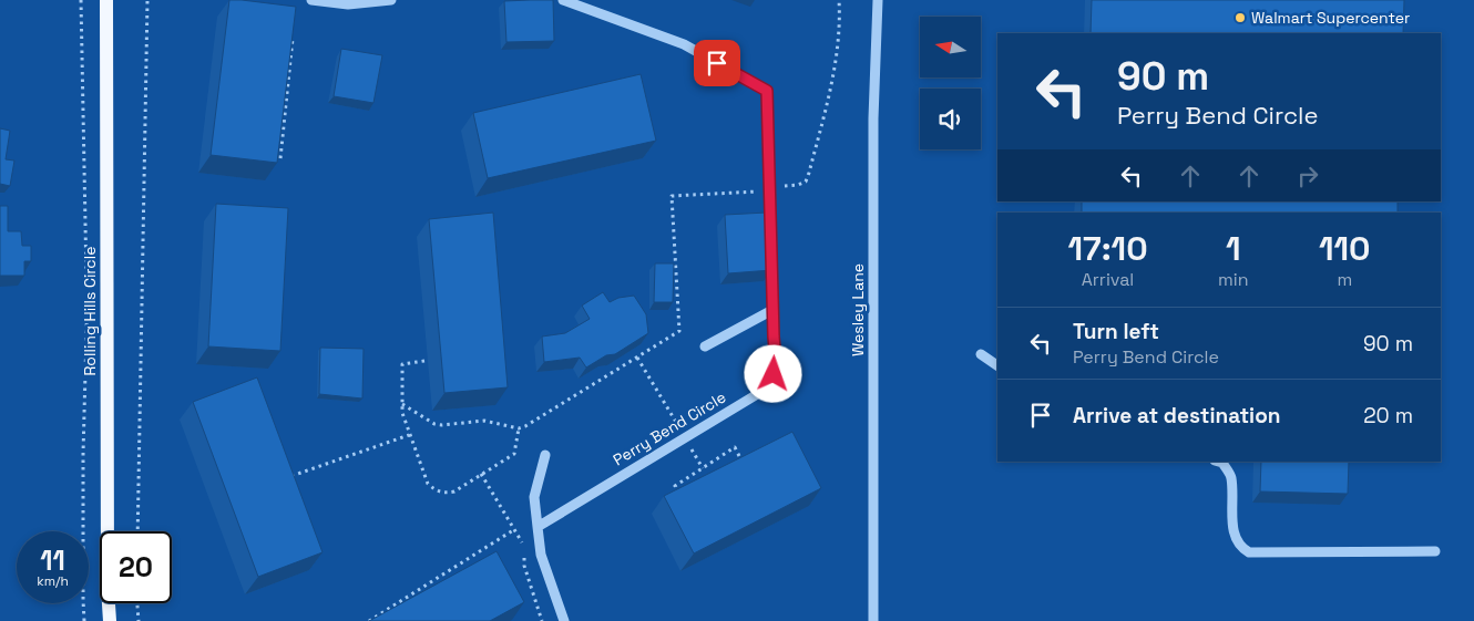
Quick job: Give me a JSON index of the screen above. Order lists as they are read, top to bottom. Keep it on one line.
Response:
{"streets":{"main road":["Rolling Hills Circle"],"street":["Wesley Lane","Perry Bend Circle"]},"places":["Walmart Supercenter"],"north":"left","page":{"turn":["90 m","Perry Bend Circle"],"eta":["17:10","Arrival","1","min","110","m"],"list":[{"name":"Turn left","note":"Perry Bend Circle","value":"90 m"},{"name":"Arrive at destination","value":"20 m"}],"speed":"11 km/h","limit":"20"}}
